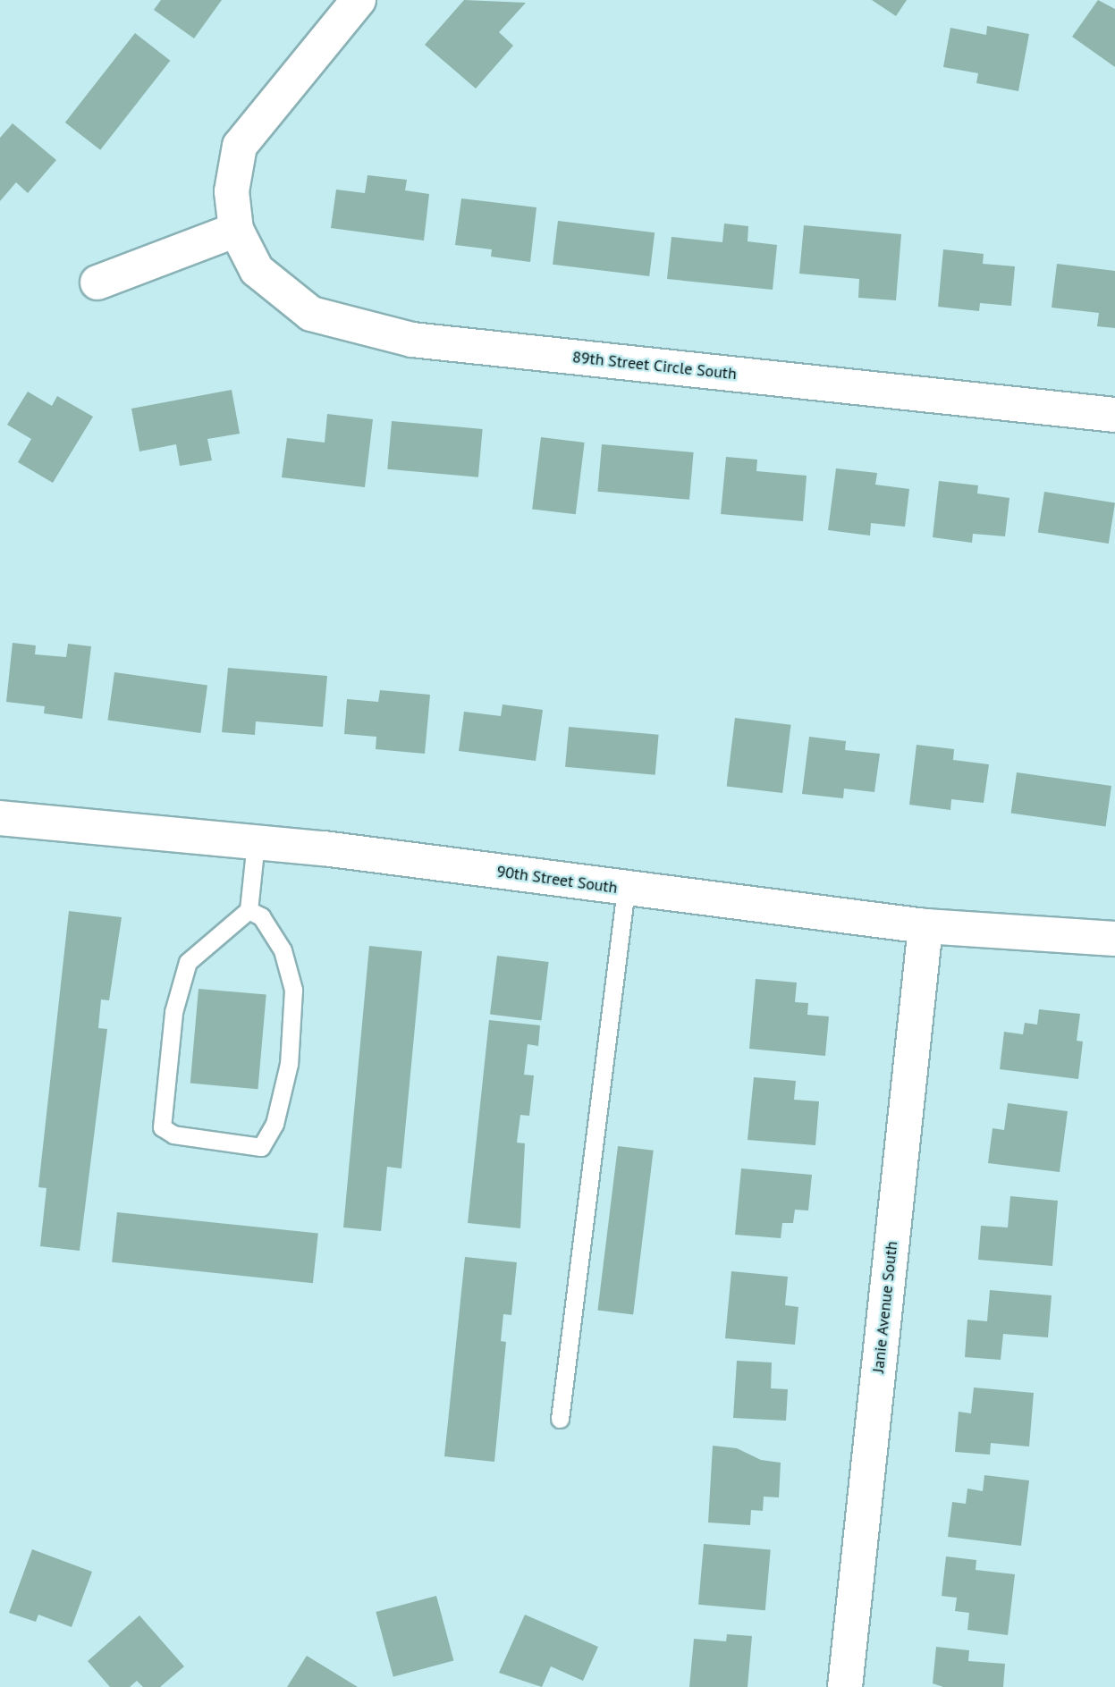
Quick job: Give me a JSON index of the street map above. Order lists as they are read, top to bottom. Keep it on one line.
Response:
{"streets":{"street":["89th Street Circle South","90th Street South","Janie Avenue South"]},"crossings":[["90th Street South","Janie Avenue South"]]}
